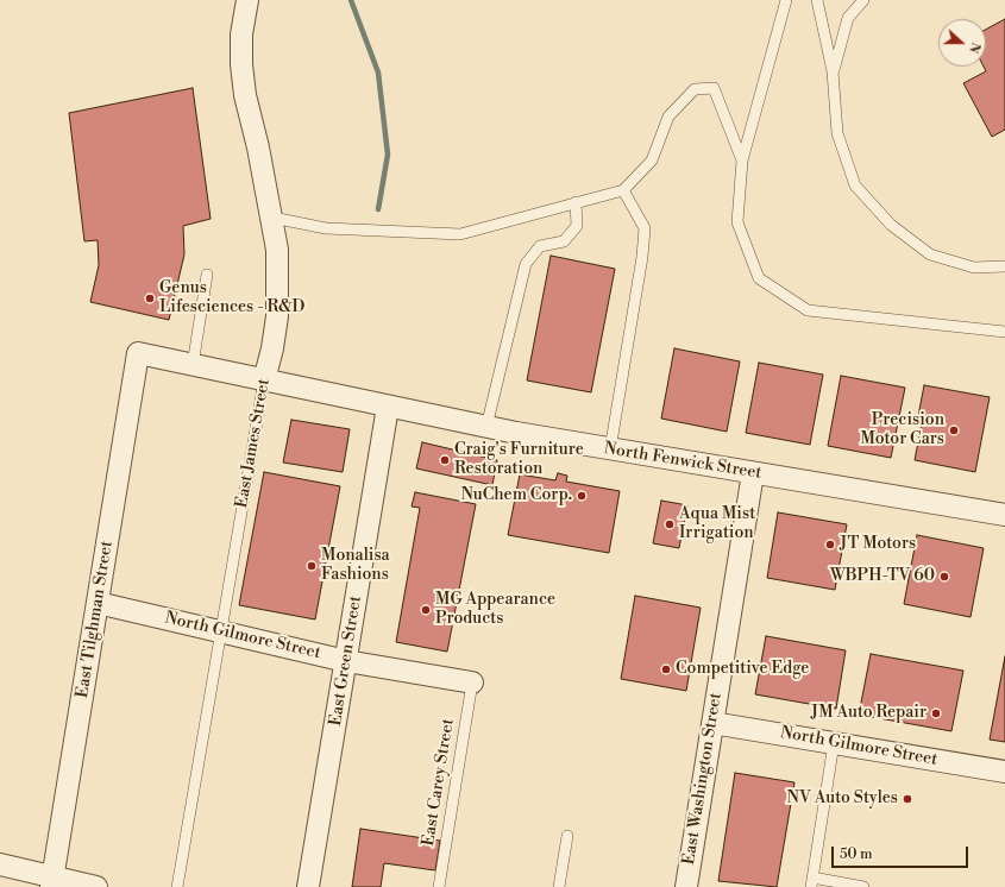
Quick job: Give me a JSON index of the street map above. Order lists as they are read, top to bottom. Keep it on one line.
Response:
{"streets":{"street":["East James Street","North Fenwick Street","East Tilghman Street","North Gilmore Street","East Green Street","East Washington Street"],"lane":["East Carey Street"]},"crossings":[["East James Street","North Fenwick Street"],["East James Street","North Gilmore Street"],["North Fenwick Street","East Tilghman Street"],["North Fenwick Street","East Green Street"],["North Fenwick Street","East Washington Street"],["East Tilghman Street","North Gilmore Street"],["North Gilmore Street","East Green Street"],["North Gilmore Street","East Washington Street"],["North Gilmore Street","East Carey Street"]],"places":["Genus Lifesciences - R&D","Precision Motor Cars","Craig's Furniture Restoration","NuChem Corp.","Aqua Mist Irrigation","JT Motors","Monalisa Fashions","WBPH-TV 60","MG Appearance Products","Competitive Edge","JM Auto Repair","NV Auto Styles"],"scale_bar":"50 m","north":"right"}
